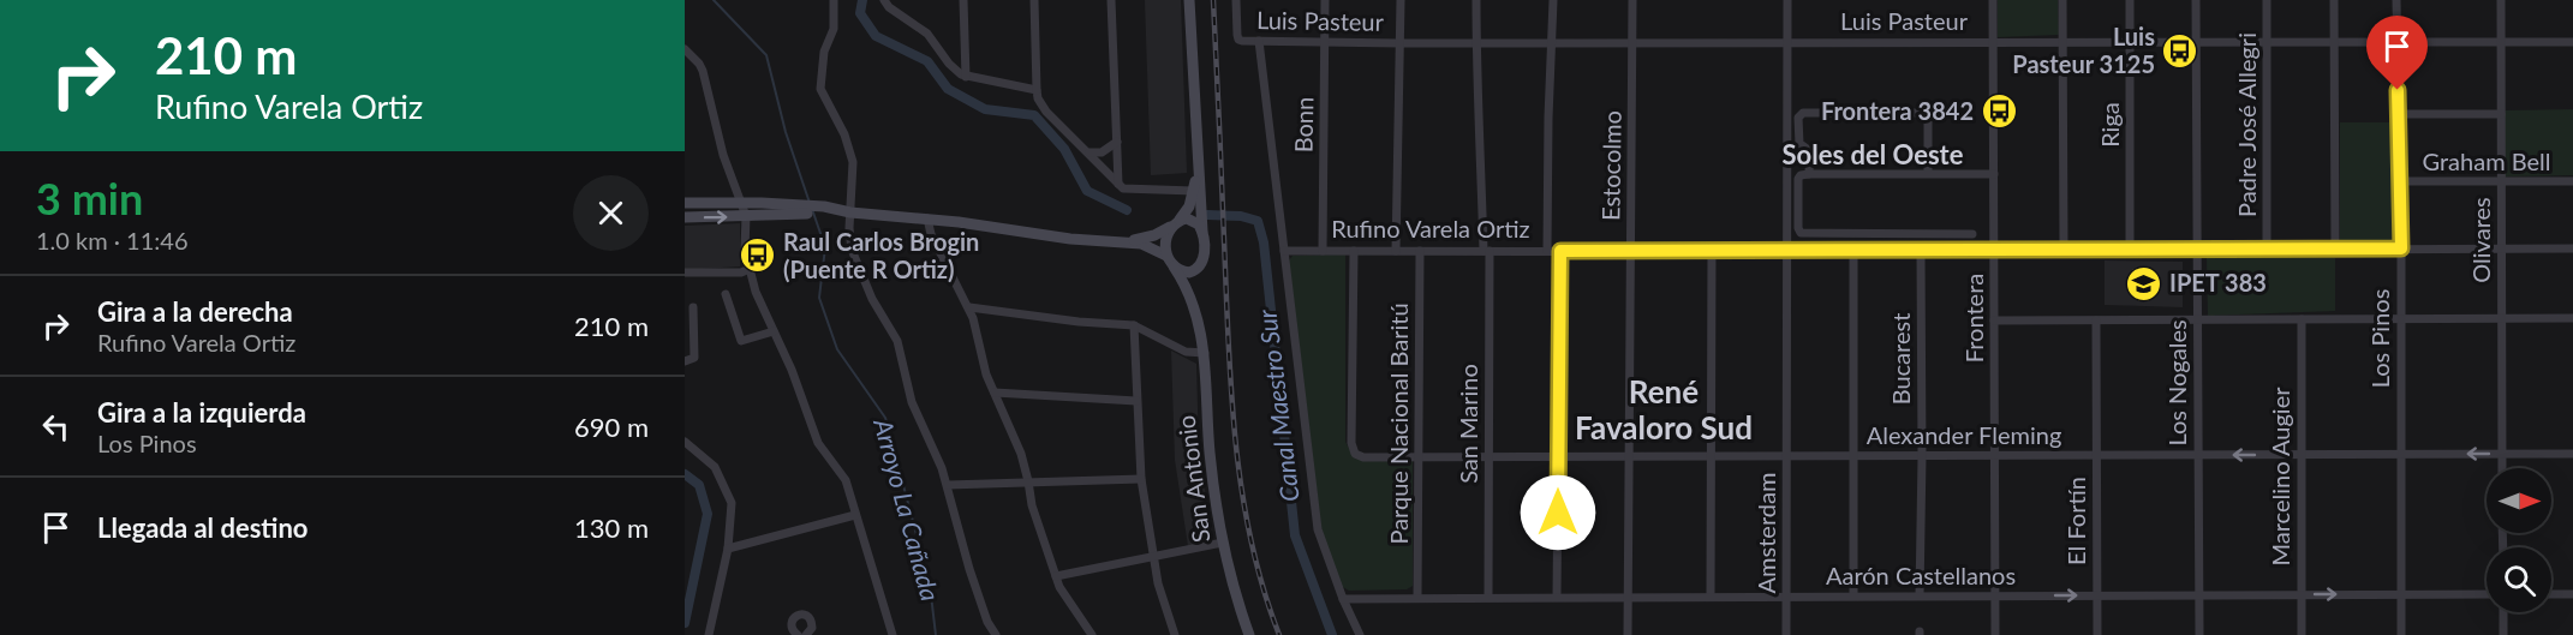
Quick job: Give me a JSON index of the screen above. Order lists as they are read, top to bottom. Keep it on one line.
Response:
{"streets":{"main road":["San Antonio"],"street":["Luis Pasteur","Bonn","Riga","Padre José Allegri","Graham Bell","Estocolmo","Rufino Varela Ortiz","Olivares","Frontera","Los Pinos","Bucarest","Los Nogales","Parque Nacional Baritú","San Marino","Alexander Fleming","Marcelino Augier","El Fortín","Amsterdam","Aarón Castellanos"]},"crossings":[["Luis Pasteur","Bonn"],["Luis Pasteur","Riga"],["Luis Pasteur","Padre José Allegri"],["Luis Pasteur","Estocolmo"],["Luis Pasteur","Olivares"],["Luis Pasteur","Frontera"],["Luis Pasteur","Los Pinos"],["Luis Pasteur","Los Nogales"],["Luis Pasteur","San Marino"],["Luis Pasteur","Amsterdam"],["Bonn","Rufino Varela Ortiz"],["Riga","Rufino Varela Ortiz"],["Padre José Allegri","Rufino Varela Ortiz"],["Graham Bell","Olivares"],["Graham Bell","Los Pinos"],["Estocolmo","Rufino Varela Ortiz"],["Estocolmo","Alexander Fleming"],["Estocolmo","Aarón Castellanos"],["Rufino Varela Ortiz","Olivares"],["Rufino Varela Ortiz","Frontera"],["Rufino Varela Ortiz","Los Pinos"],["Rufino Varela Ortiz","Bucarest"],["Rufino Varela Ortiz","Los Nogales"],["Rufino Varela Ortiz","Parque Nacional Baritú"],["Rufino Varela Ortiz","San Marino"],["Rufino Varela Ortiz","Alexander Fleming"],["Rufino Varela Ortiz","Amsterdam"],["Olivares","Alexander Fleming"],["Frontera","Alexander Fleming"],["Frontera","Aarón Castellanos"],["Los Pinos","Alexander Fleming"],["Los Pinos","Aarón Castellanos"],["Bucarest","Alexander Fleming"],["Bucarest","Aarón Castellanos"],["Los Nogales","Alexander Fleming"],["Los Nogales","Aarón Castellanos"],["Parque Nacional Baritú","Alexander Fleming"],["Parque Nacional Baritú","Aarón Castellanos"],["San Marino","Alexander Fleming"],["San Marino","Aarón Castellanos"],["Alexander Fleming","Marcelino Augier"],["Alexander Fleming","El Fortín"],["Alexander Fleming","Amsterdam"],["Marcelino Augier","Aarón Castellanos"],["El Fortín","Aarón Castellanos"],["Amsterdam","Aarón Castellanos"]],"districts":["Soles del Oeste","René Favaloro Sud"],"water":["Canal Maestro Sur","Arroyo La Cañada"],"places":{"bus stop":["Luis Pasteur 3125","Frontera 3842","Raul Carlos Brogin (Puente R Ortiz)"],"school or university":["IPET 383"]},"north":"right","page":{"turn":["210 m","Rufino Varela Ortiz"],"heading":["3 min","1.0 km · 11:46"],"list":[{"name":"Gira a la derecha","note":"Rufino Varela Ortiz","value":"210 m"},{"name":"Gira a la izquierda","note":"Los Pinos","value":"690 m"},{"name":"Llegada al destino","value":"130 m"}]}}
